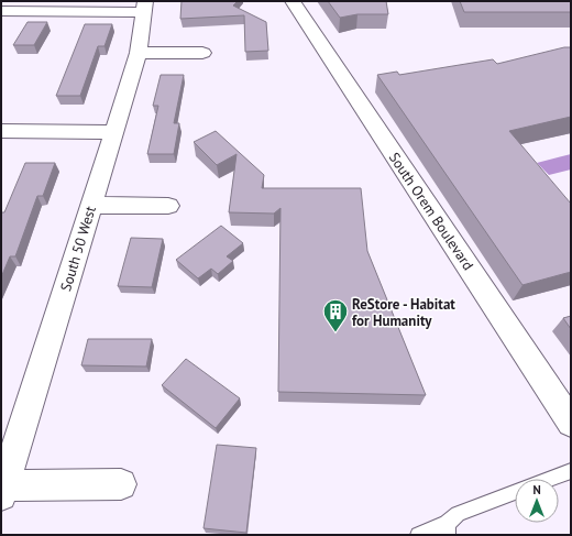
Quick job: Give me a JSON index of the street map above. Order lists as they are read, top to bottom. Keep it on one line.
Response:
{"streets":{"street":["South Orem Boulevard","South 50 West"]},"places":{"building":["ReStore - Habitat for Humanity"]},"north":"top"}
